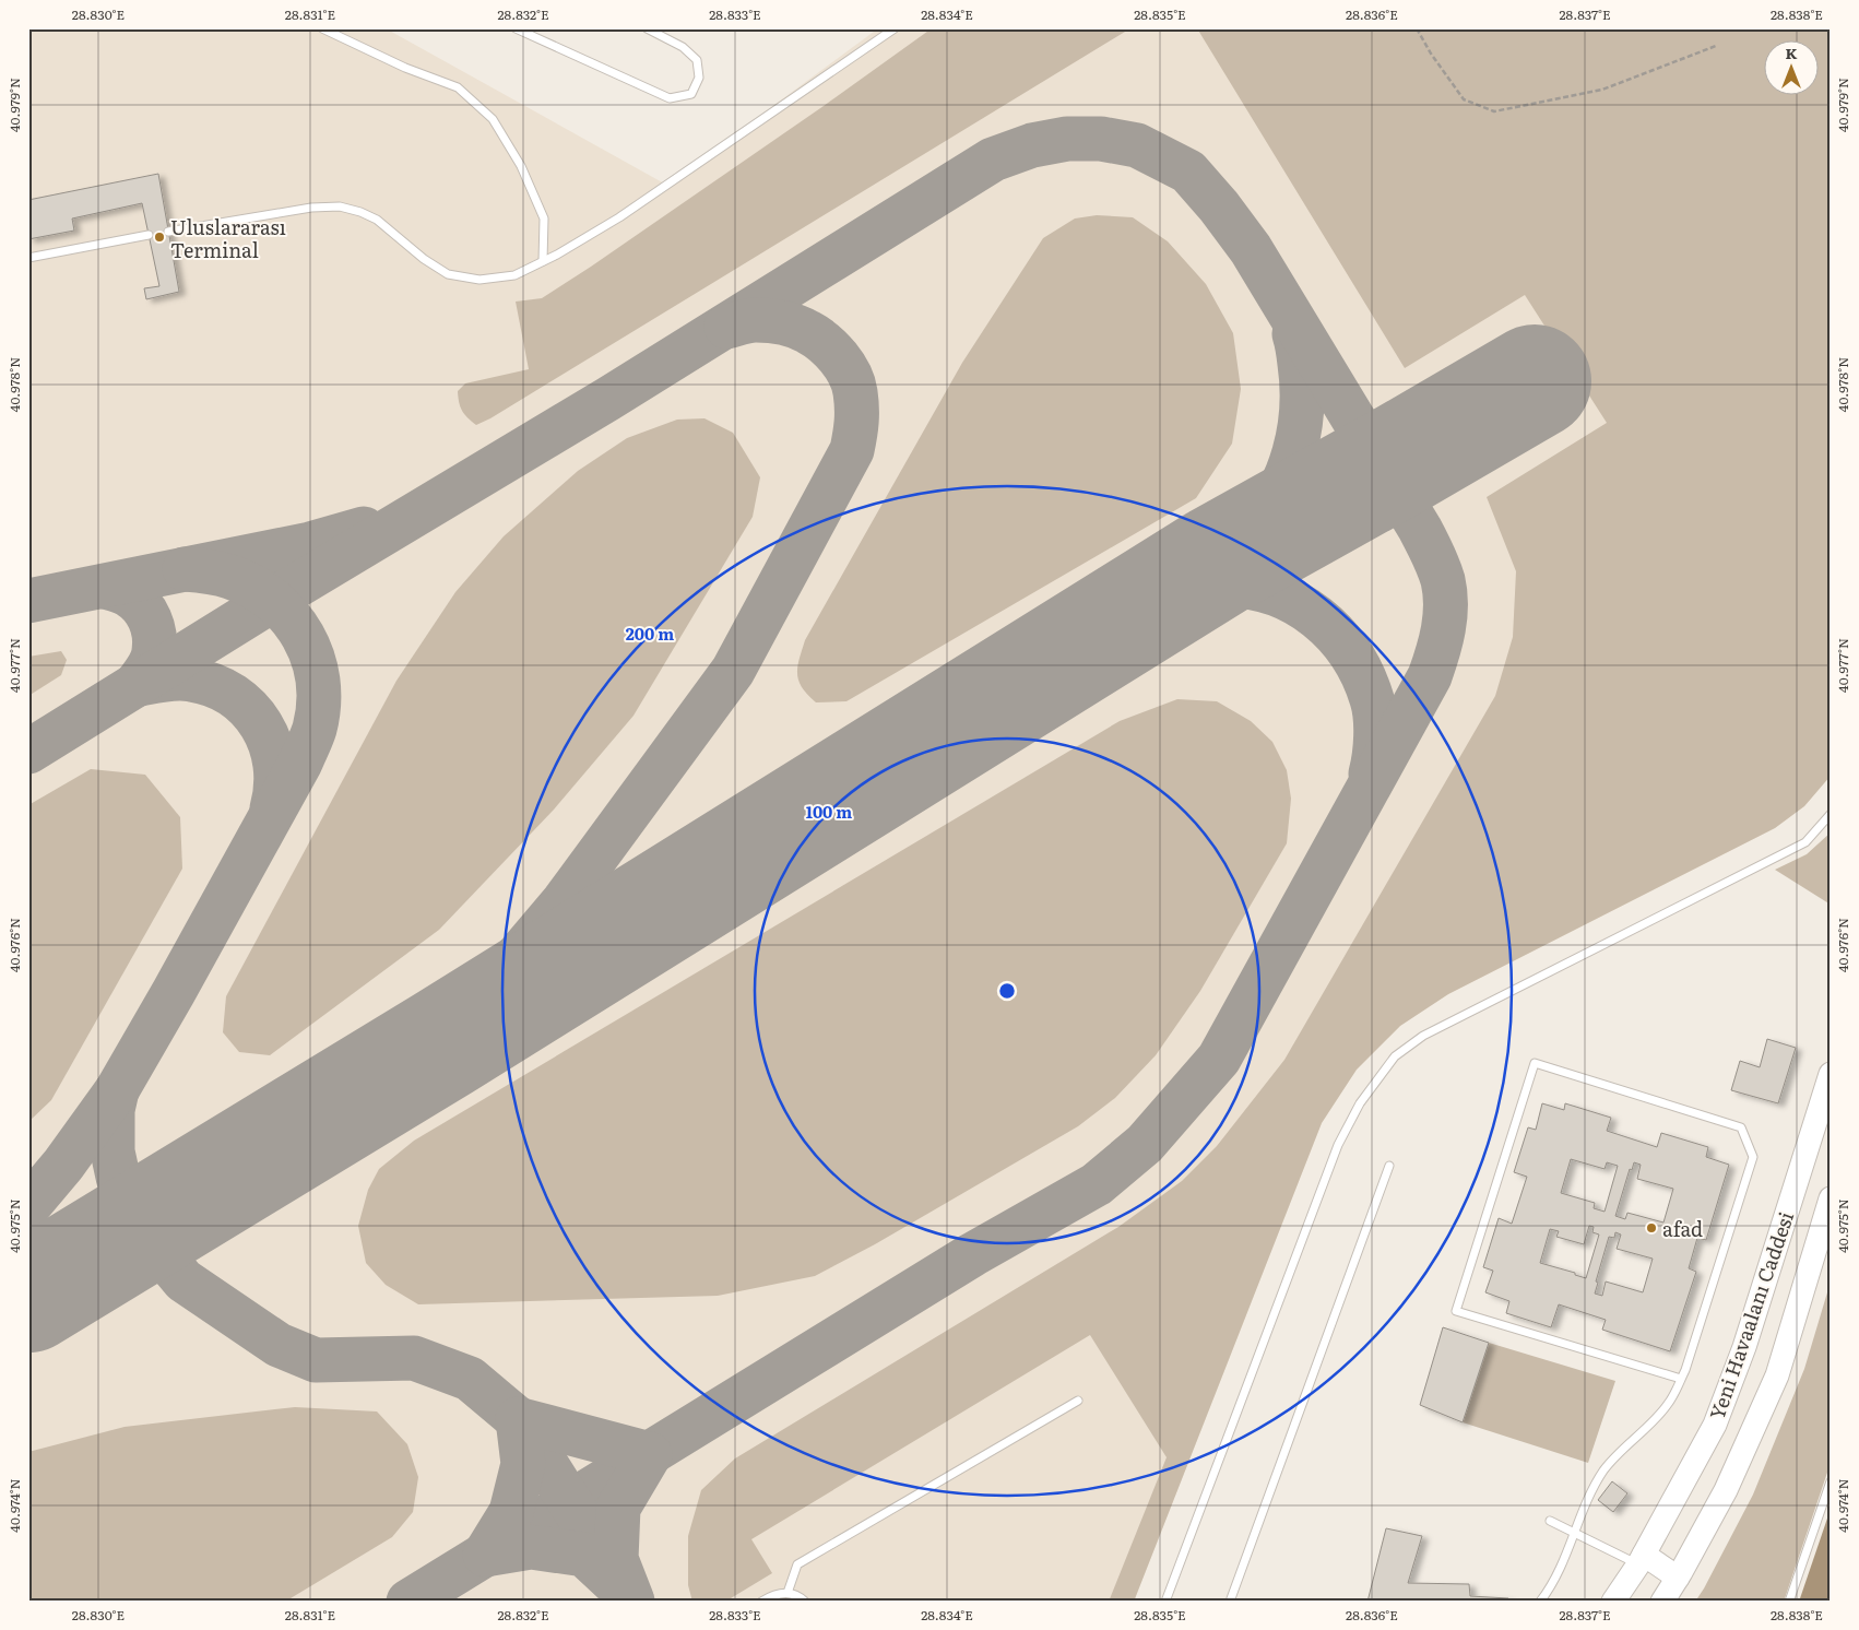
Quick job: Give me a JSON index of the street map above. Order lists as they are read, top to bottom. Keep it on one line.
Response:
{"streets":{"main road":["Yeni Havaalanı Caddesi"]},"places":["Uluslararası Terminal","afad"],"north":"top","coordinates":["28.830°E","28.831°E","28.832°E","28.833°E","28.834°E","28.835°E","28.836°E","28.837°E","28.838°E","40.979°N","40.978°N","40.977°N","40.976°N","40.975°N","40.974°N"],"rings":["200 m","100 m"]}
